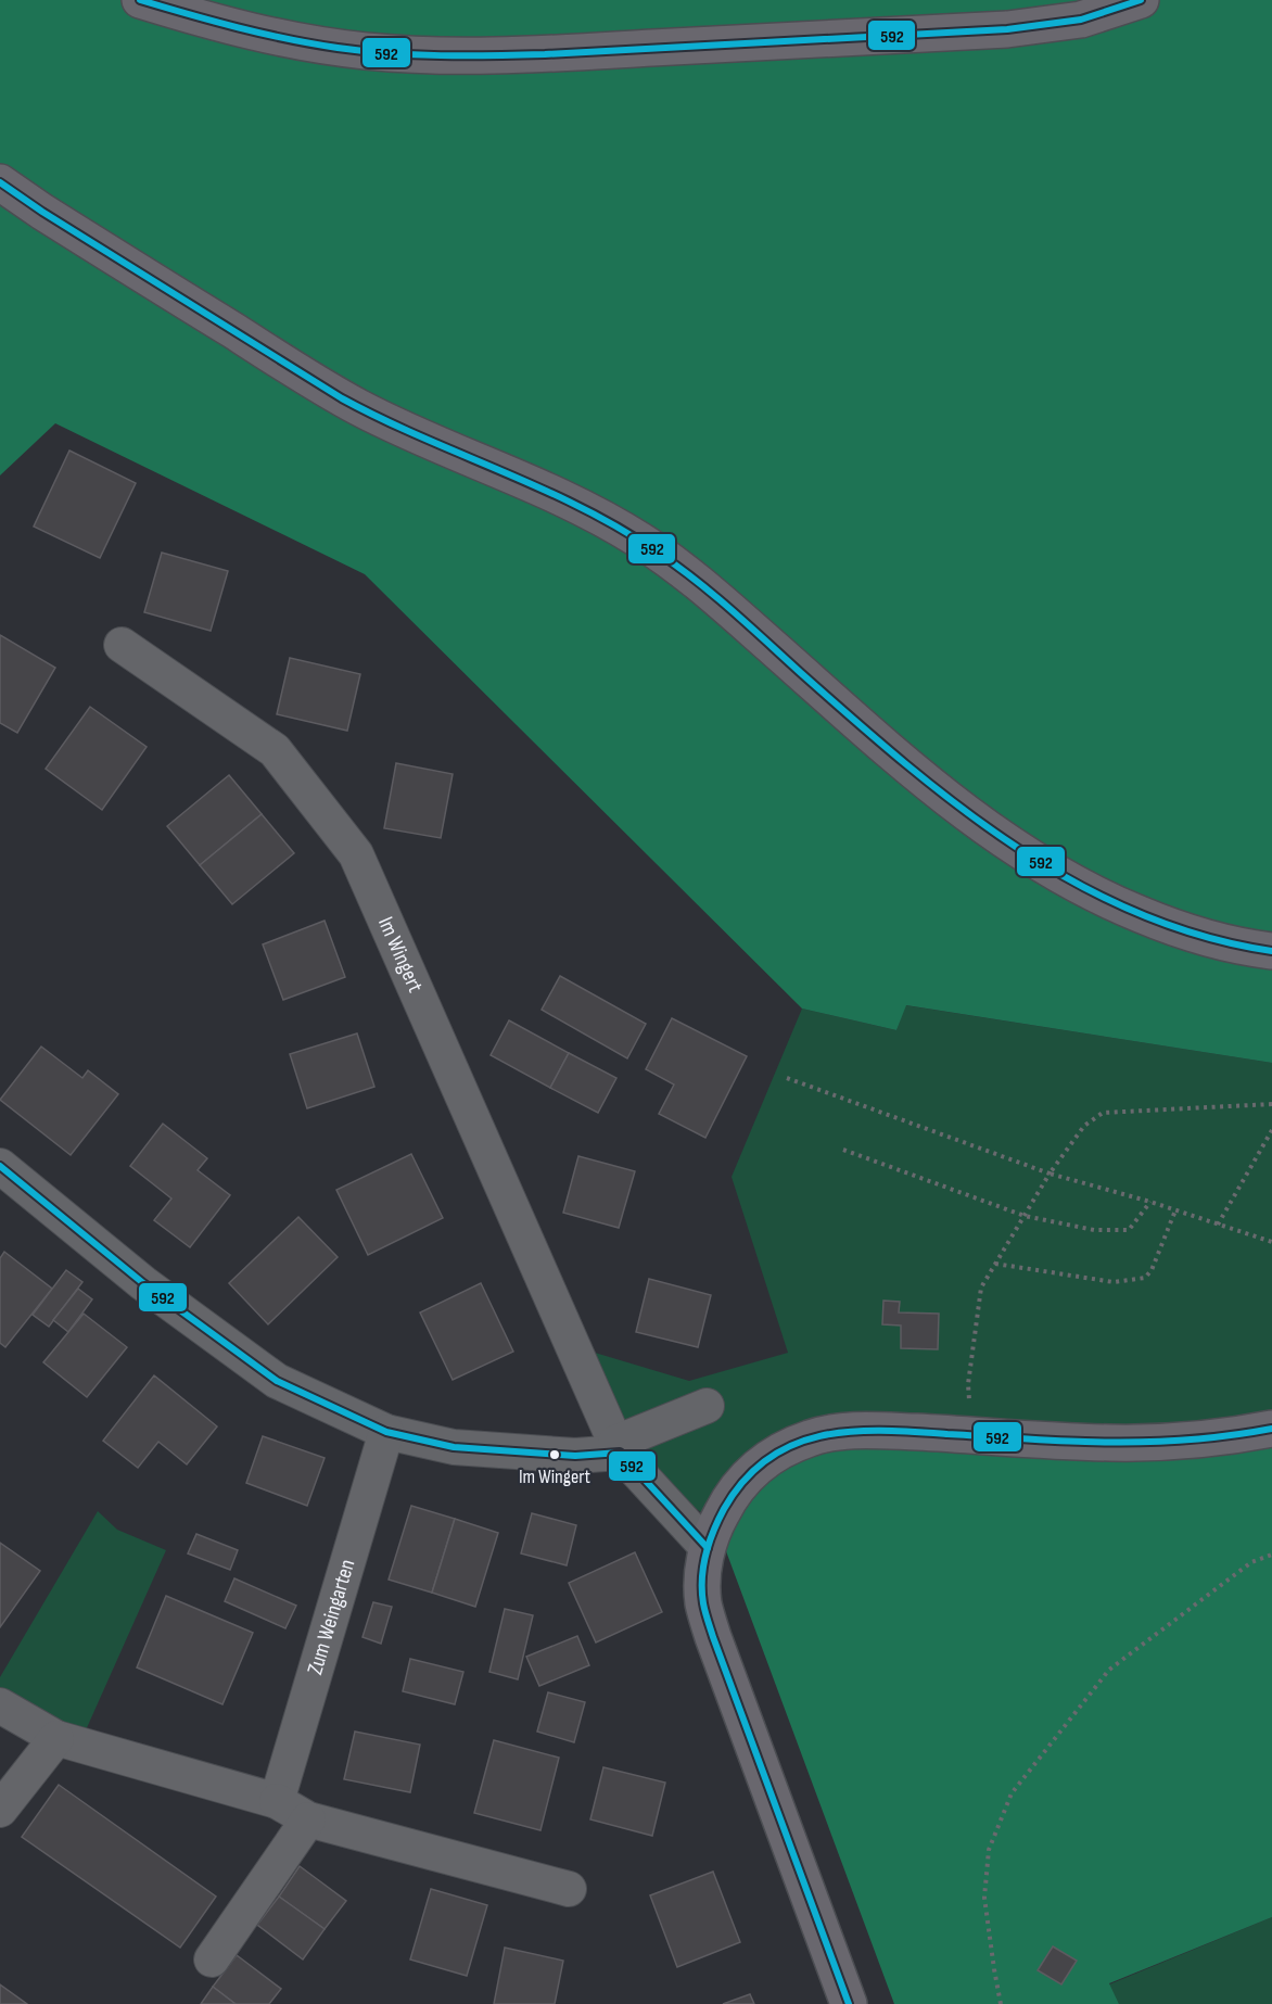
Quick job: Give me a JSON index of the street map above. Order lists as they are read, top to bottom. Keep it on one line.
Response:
{"streets":{"street":["Im Wingert","Zum Weingarten"]},"places":["Im Wingert"],"lines":["transit line 592"]}
